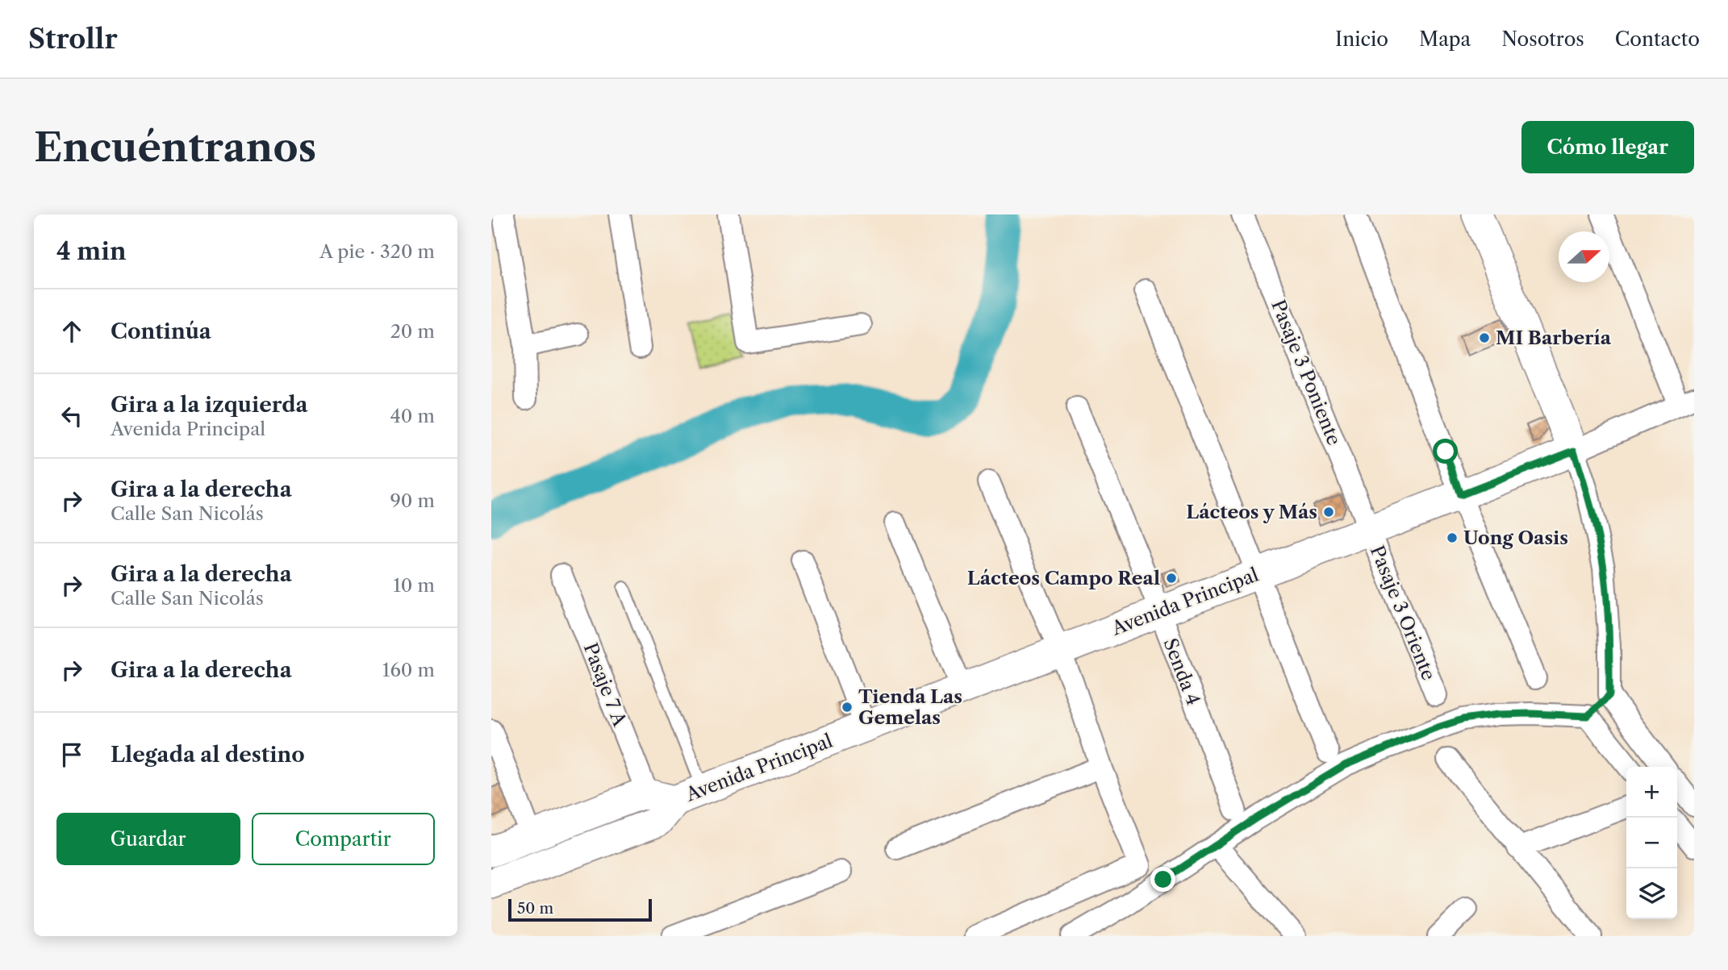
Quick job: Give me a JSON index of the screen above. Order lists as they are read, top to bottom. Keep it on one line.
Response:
{"streets":{"street":["Pasaje 3 Poniente","Avenida Principal","Pasaje 3 Oriente","Senda 4","Pasaje 7 A"]},"crossings":[["Pasaje 3 Poniente","Avenida Principal"],["Pasaje 3 Poniente","Pasaje 3 Oriente"],["Avenida Principal","Pasaje 3 Oriente"],["Avenida Principal","Senda 4"],["Avenida Principal","Pasaje 7 A"]],"places":["MI Barbería","Lácteos y Más","Uong Oasis","Lácteos Campo Real","Tienda Las Gemelas"],"scale_bar":"50 m","north":"right","page":{"header":"Strollr","nav":["Inicio","Mapa","Nosotros","Contacto"],"buttons":["Cómo llegar",["Guardar","Compartir"]],"title":"Encuéntranos","heading":["4 min","A pie · 320 m"],"list":[["Continúa","20 m"],["Gira a la izquierda","Avenida Principal","40 m"],["Gira a la derecha","Calle San Nicolás","90 m"],["Gira a la derecha","Calle San Nicolás","10 m"],["Gira a la derecha","160 m"],"Llegada al destino"],"map_buttons":["+","−"],"scale":"50 m"}}
